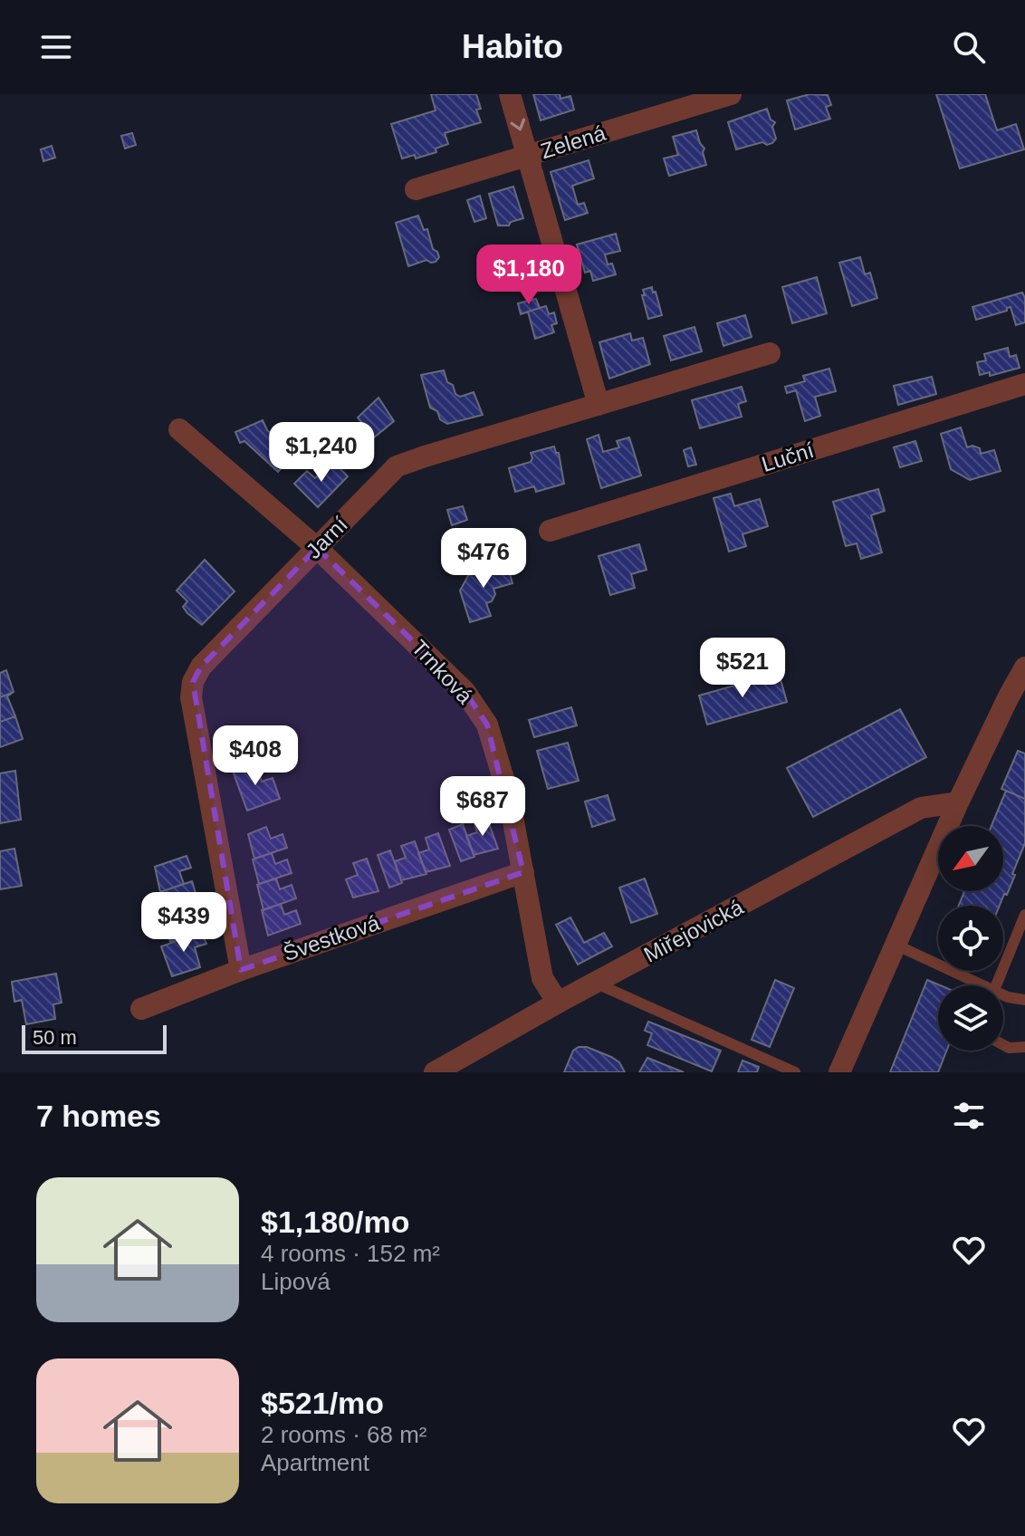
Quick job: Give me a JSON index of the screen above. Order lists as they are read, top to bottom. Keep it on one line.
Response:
{"streets":{"street":["Zelená","Luční","Jarní","Trnková","Miřejovická","Švestková"]},"crossings":[["Jarní","Trnková"],["Jarní","Švestková"],["Trnková","Miřejovická"],["Trnková","Švestková"]],"scale_bar":"50 m","north":"bottom left","page":{"header":"Habito","price":["$1,180","$1,240","$476","$521","$408","$687","$439"],"scale":"50 m","heading":"7 homes","list":[{"name":"$1,180/mo","note":"4 rooms · 152 m² · Lipová"},{"name":"$521/mo","note":"2 rooms · 68 m² · Apartment"}]}}
